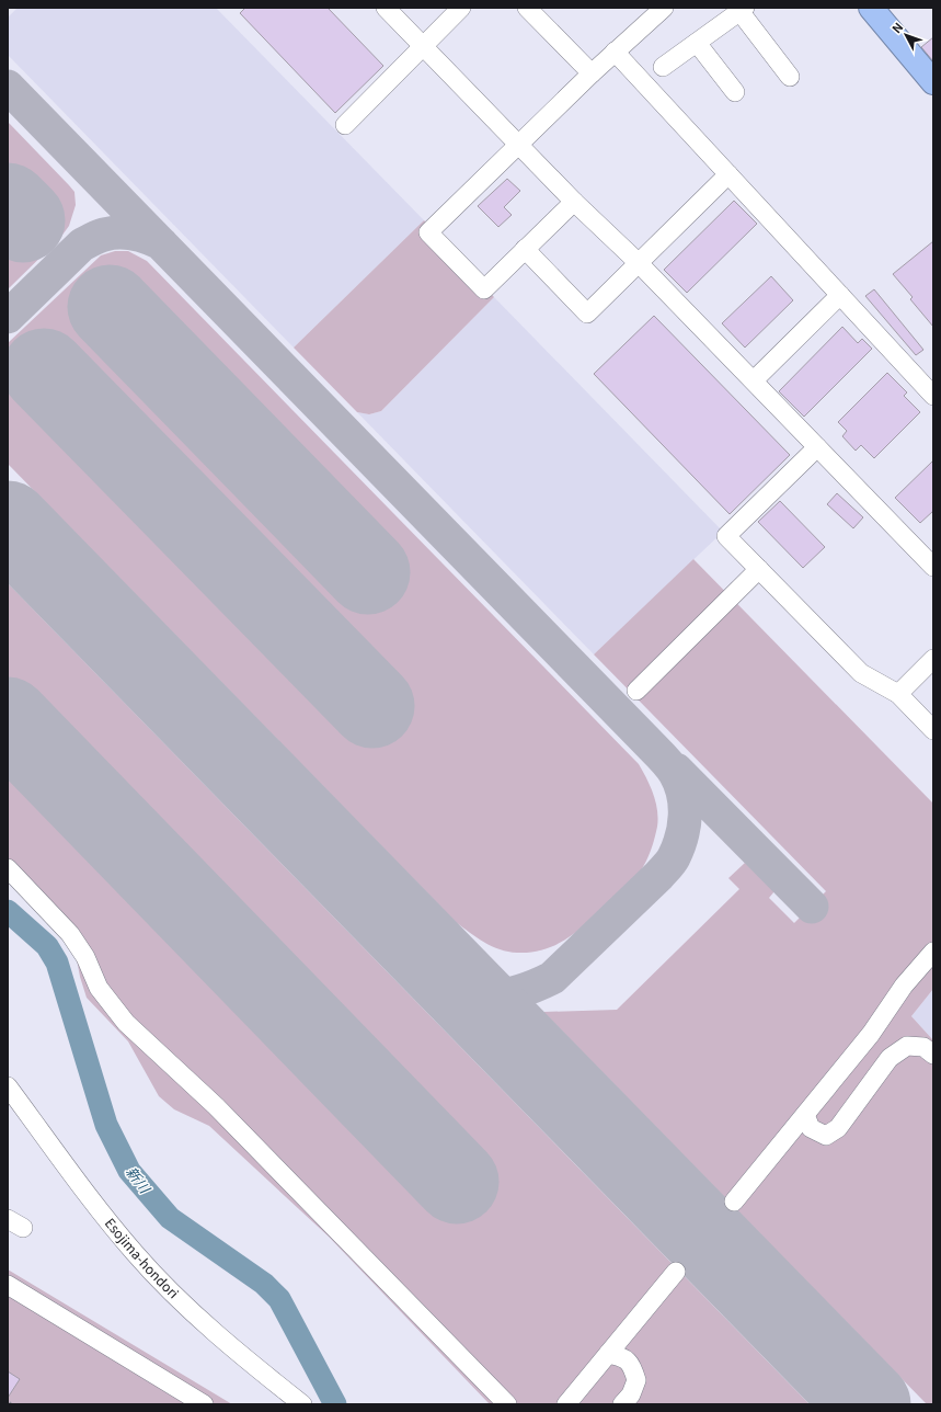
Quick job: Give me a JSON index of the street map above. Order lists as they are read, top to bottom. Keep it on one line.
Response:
{"streets":{"street":["Esojima-hondori"]},"water":["新川"],"north":"top left"}
